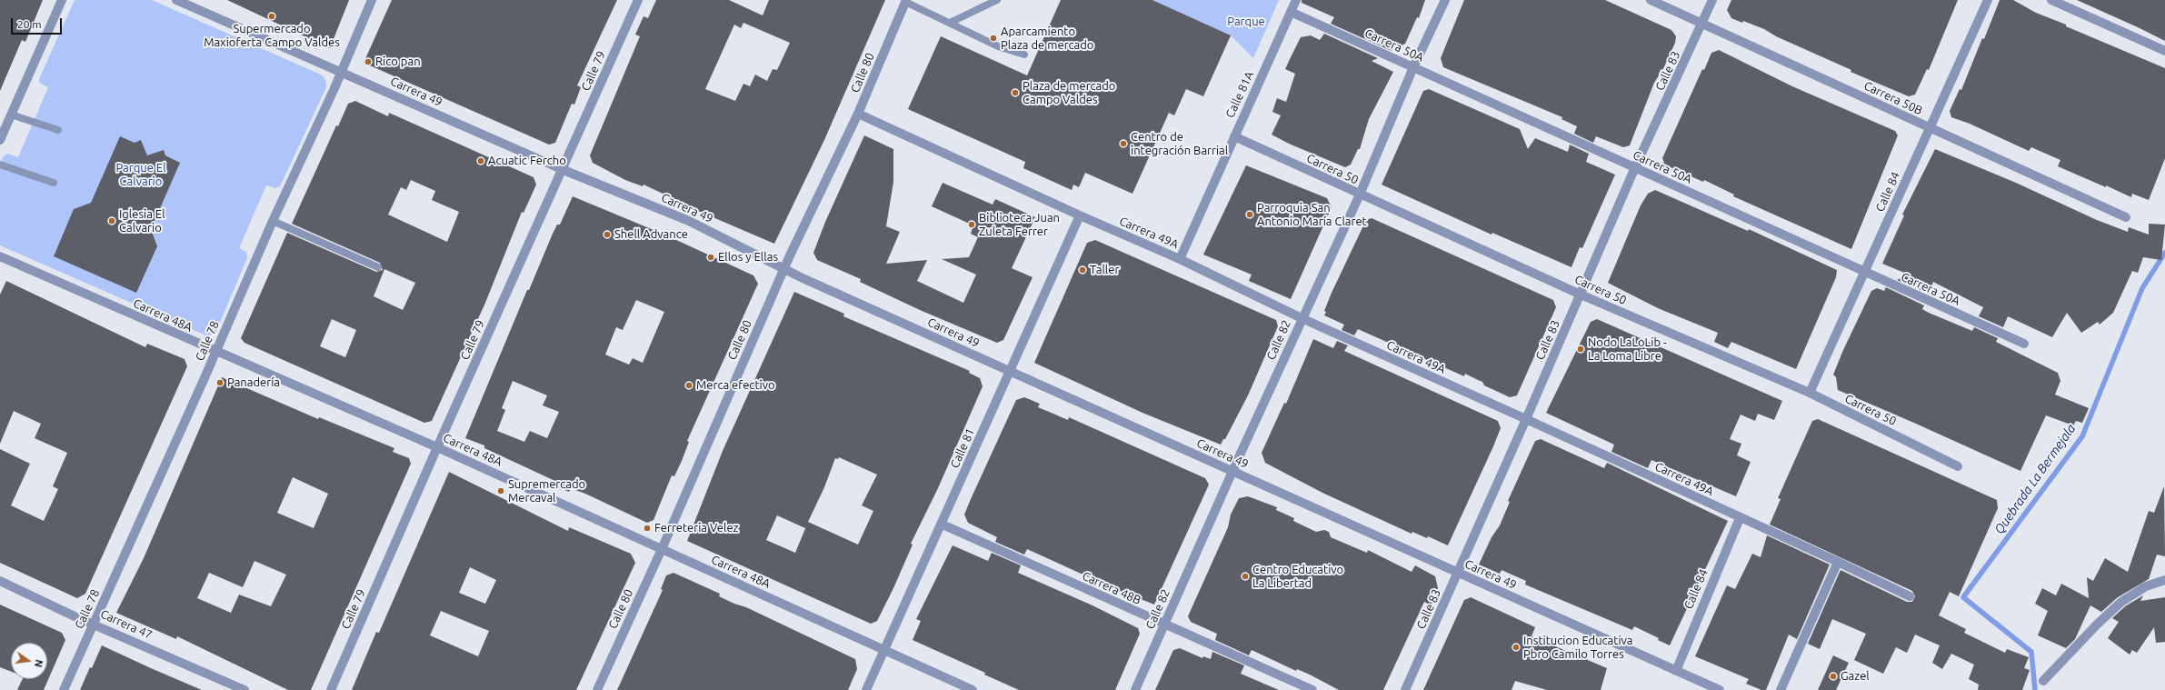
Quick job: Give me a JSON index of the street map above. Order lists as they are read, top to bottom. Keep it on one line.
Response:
{"streets":{"street":["Carrera 50A","Calle 79","Calle 83","Calle 80","Carrera 49","Calle 81A","Carrera 50B","Carrera 50","Calle 84","Carrera 49A","Carrera 48A","Calle 82","Calle 78","Calle 81","Carrera 48B","Carrera 47"]},"crossings":[["Carrera 50A","Calle 83"],["Carrera 50A","Calle 81A"],["Carrera 50A","Calle 84"],["Carrera 50A","Calle 82"],["Calle 79","Carrera 49"],["Calle 79","Carrera 48A"],["Calle 83","Carrera 49"],["Calle 83","Carrera 50B"],["Calle 83","Carrera 50"],["Calle 83","Carrera 49A"],["Calle 80","Carrera 49"],["Calle 80","Carrera 49A"],["Calle 80","Carrera 48A"],["Carrera 49","Calle 84"],["Carrera 49","Calle 82"],["Carrera 49","Calle 78"],["Carrera 49","Calle 81"],["Calle 81A","Carrera 50"],["Calle 81A","Carrera 49A"],["Carrera 50B","Calle 84"],["Carrera 50","Calle 84"],["Carrera 50","Calle 82"],["Calle 84","Carrera 49A"],["Carrera 49A","Calle 82"],["Carrera 49A","Calle 81"],["Carrera 48A","Calle 78"],["Carrera 48A","Calle 81"],["Calle 82","Carrera 48B"],["Calle 78","Carrera 47"],["Calle 81","Carrera 48B"]],"water":["Quebrada La Bermejala"],"parks":["Parque","Parque El Calvario"],"places":["Supermercado Maxioferta Campo Valdes","Aparcamiento Plaza de mercado","Rico pan","Plaza de mercado Campo Valdes","Centro de integración Barrial","Acuatic Fercho","Parroquia San Antonio María Claret","Iglesia El Calvario","Biblioteca Juan Zuleta Ferrer","Shell Advance","Ellos y Ellas","Taller","Nodo LaLoLib - La Loma Libre","Panadería","Merca efectivo","Supremercado Mercaval","Ferreteria Velez","Centro Educativo La Libertad","Institucion Educativa Pbro Camilo Torres","Gazel"],"scale_bar":"20 m","north":"right"}
